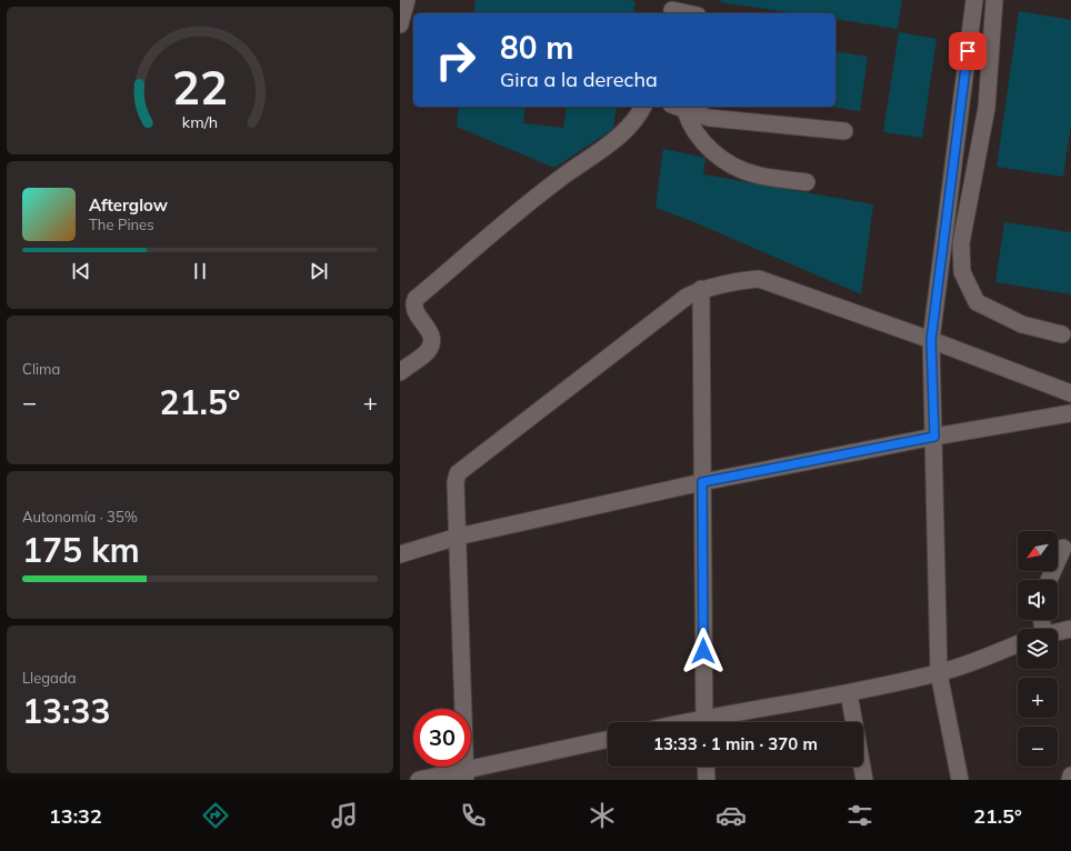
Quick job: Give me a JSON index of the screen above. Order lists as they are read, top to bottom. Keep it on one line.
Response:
{"north":"bottom left","page":{"turn":["80 m","Gira a la derecha"],"song":["Afterglow","The Pines"],"tile":["Clima",["Autonomía · 35%","175 km"],["Llegada","13:33"]],"heat":["−","21.5°","+"],"map_buttons":["+","−"],"limit":"30","trip":"13:33 · 1 min · 370 m","tabs":["13:32","21.5°"],"gauge":["22","km/h"]}}
